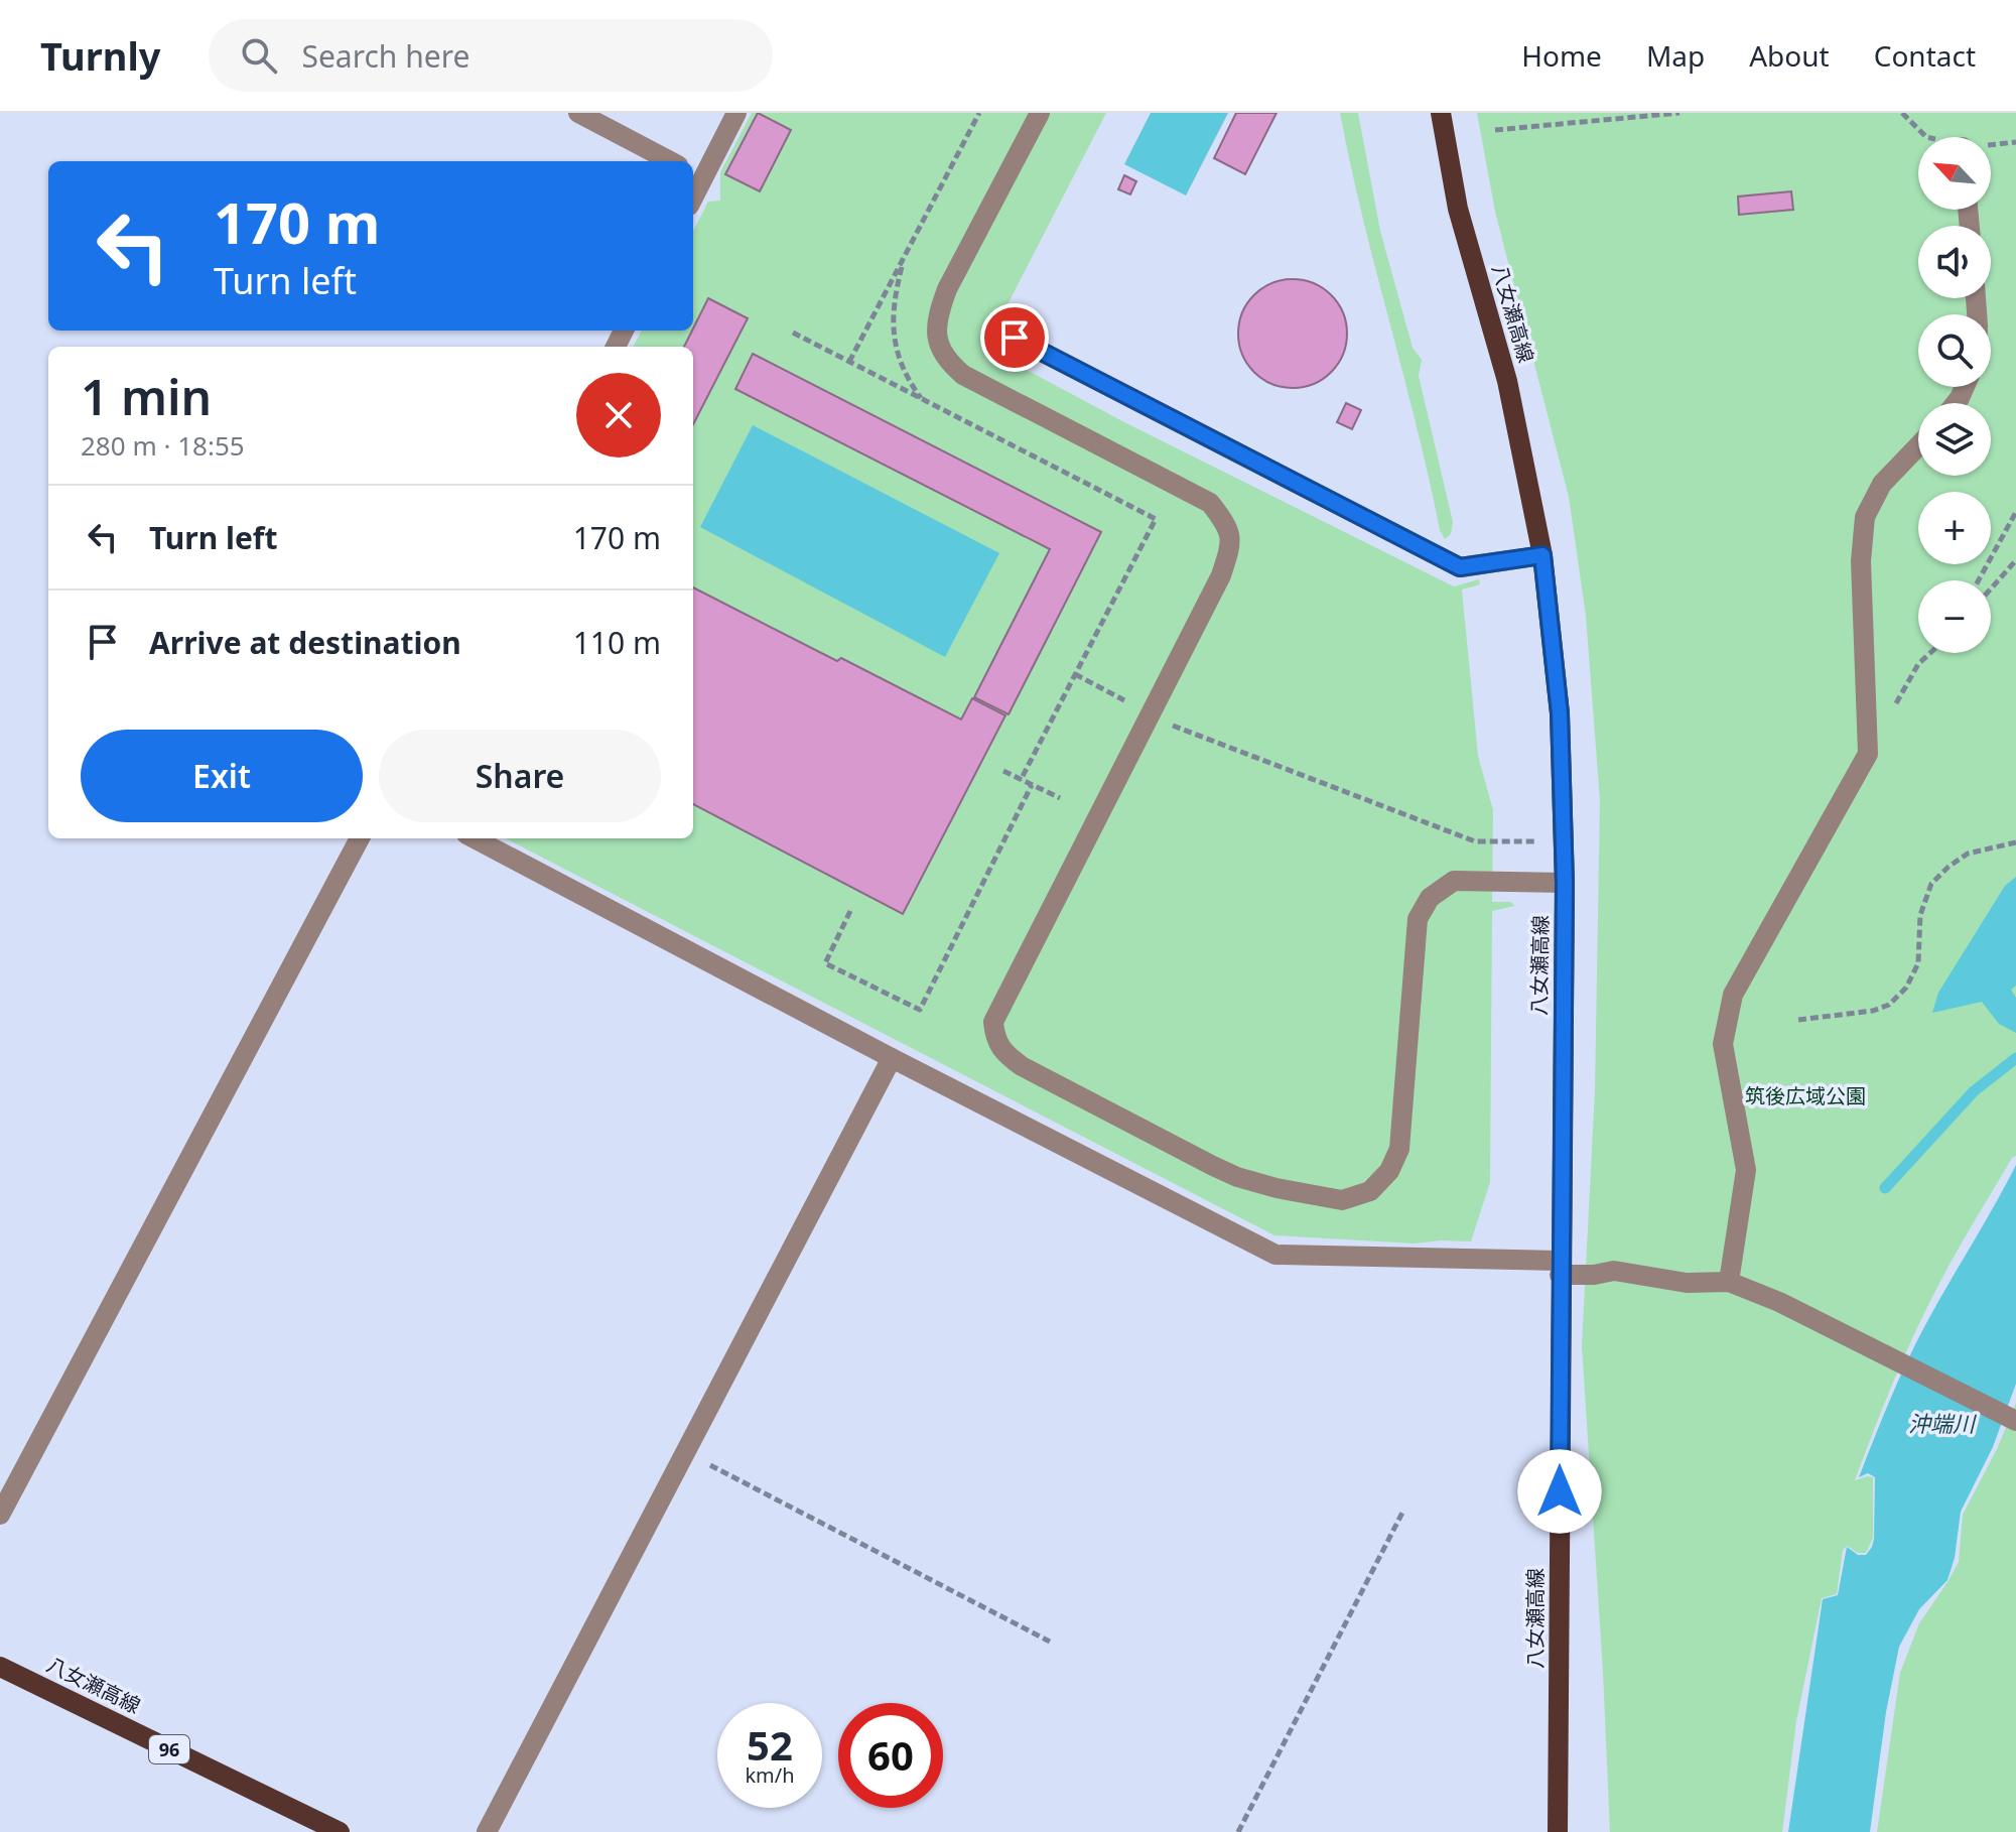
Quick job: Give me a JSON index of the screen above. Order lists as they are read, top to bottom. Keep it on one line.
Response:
{"streets":{"main road":["八女瀬高線","96"]},"water":["沖端川"],"parks":["筑後広域公園"],"north":"top left","page":{"header":"Turnly","search":"Search here","nav":["Home","Map","About","Contact"],"map_buttons":["+","−"],"turn":["170 m","Turn left"],"heading":["1 min","280 m · 18:55"],"list":[{"name":"Turn left","value":"170 m"},{"name":"Arrive at destination","value":"110 m"}],"buttons":["Exit","Share"],"speed":"52 km/h","limit":"60"}}
